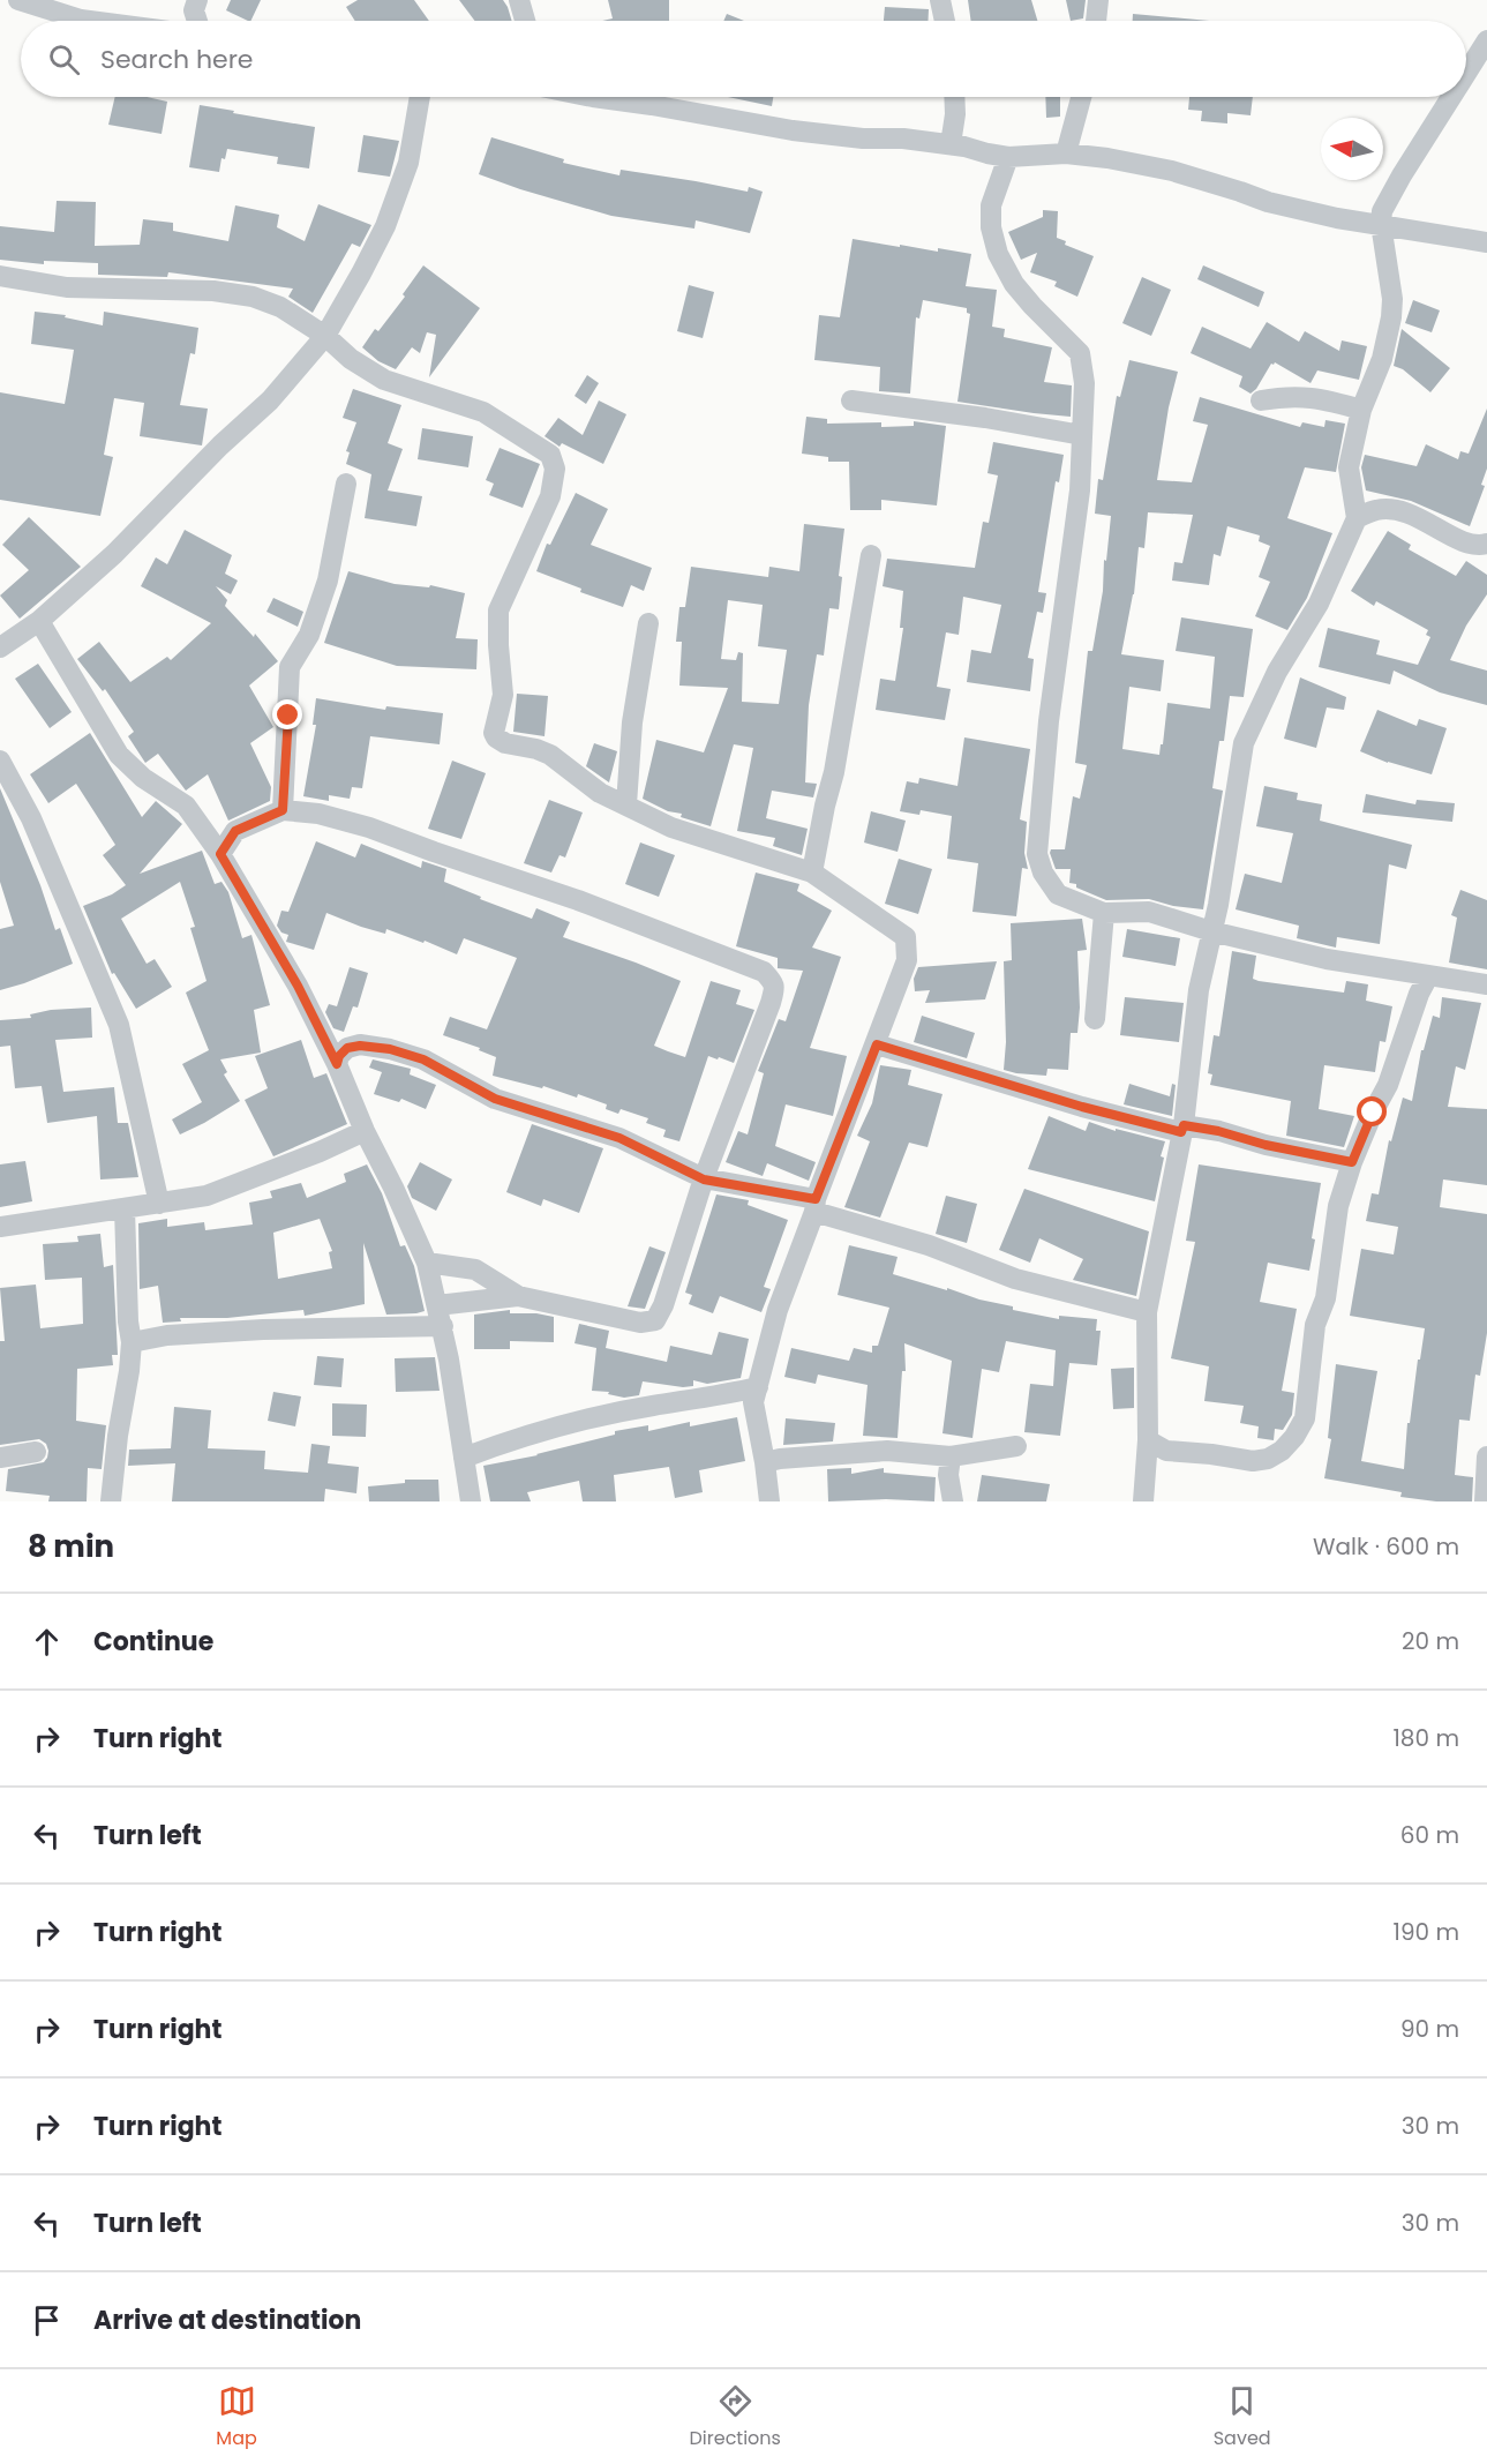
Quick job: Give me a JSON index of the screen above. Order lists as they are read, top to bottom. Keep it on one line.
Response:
{"north":"left","page":{"search":"Search here","heading":["8 min","Walk · 600 m"],"list":[["Continue","20 m"],["Turn right","180 m"],["Turn left","60 m"],["Turn right","190 m"],["Turn right","90 m"],["Turn right","30 m"],["Turn left","30 m"],"Arrive at destination"],"nav":["Map","Directions","Saved"]}}
